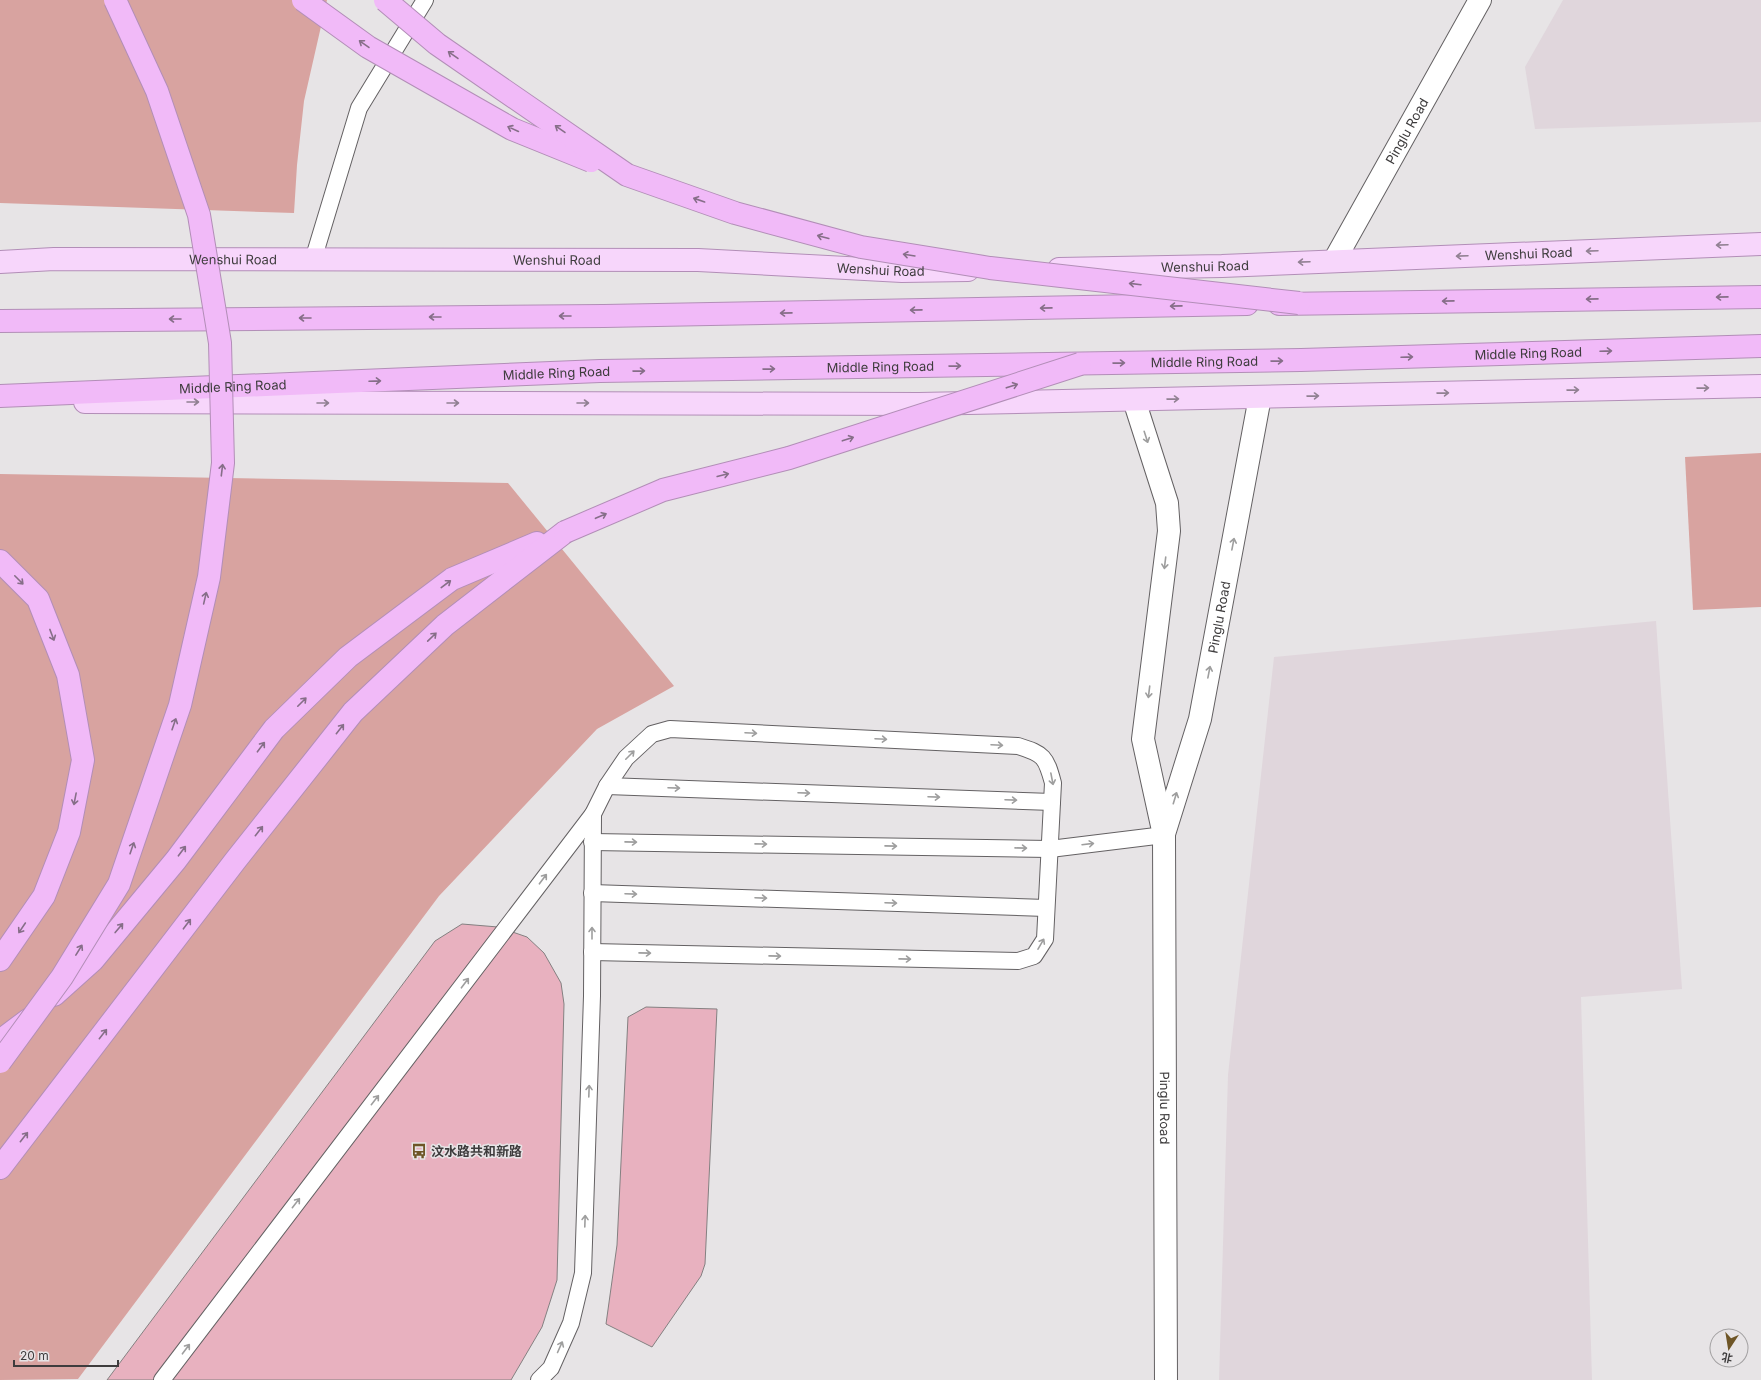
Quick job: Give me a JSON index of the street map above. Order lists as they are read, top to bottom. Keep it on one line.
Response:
{"streets":{"highway":["Middle Ring Road"],"main road":["Wenshui Road"],"street":["Pinglu Road"]},"crossings":[["Pinglu Road","Wenshui Road"]],"places":{"bus stop":["汶水路共和新路"]},"scale_bar":"20 m","north":"bottom"}
